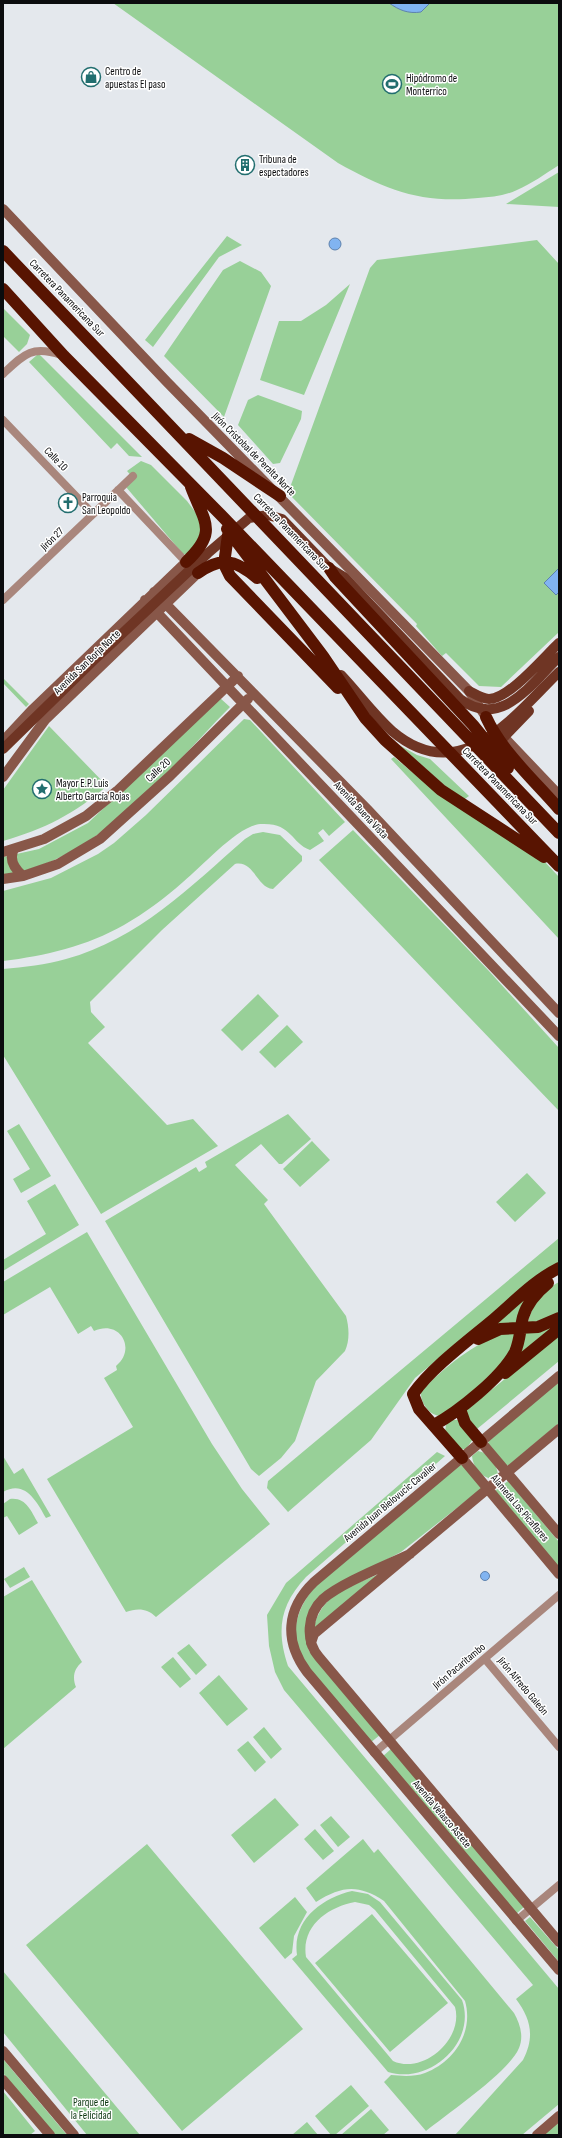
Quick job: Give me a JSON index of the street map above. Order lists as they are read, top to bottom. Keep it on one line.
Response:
{"streets":{"highway":["Carretera Panamericana Sur"],"main road":["Jirón Cristobal de Peralta Norte","Avenida San Borja Norte","Calle 20","Avenida Buena Vista","Avenida Juan Bielovucic Cavalier","Alameda Los Picaflores","Avenida Velasco Astete"],"street":["Calle 10","Jirón 27","Jirón Pacaritambo","Jirón Alfredo Galeón"]},"crossings":[["Calle 10","Jirón 27"],["Avenida San Borja Norte","Avenida Buena Vista"],["Calle 20","Avenida Buena Vista"],["Avenida Juan Bielovucic Cavalier","Alameda Los Picaflores"],["Avenida Juan Bielovucic Cavalier","Avenida Velasco Astete"],["Jirón Pacaritambo","Jirón Alfredo Galeón"],["Jirón Pacaritambo","Avenida Velasco Astete"]],"parks":["Parque de la Felicidad"],"places":{"shop":["Centro de apuestas El paso"],"sports":["Hipódromo de Monterrico"],"building":["Tribuna de espectadores"],"church":["Parroquia San Leopoldo"],"place":["Mayor E.P. Luis Alberto García Rojas"]}}
